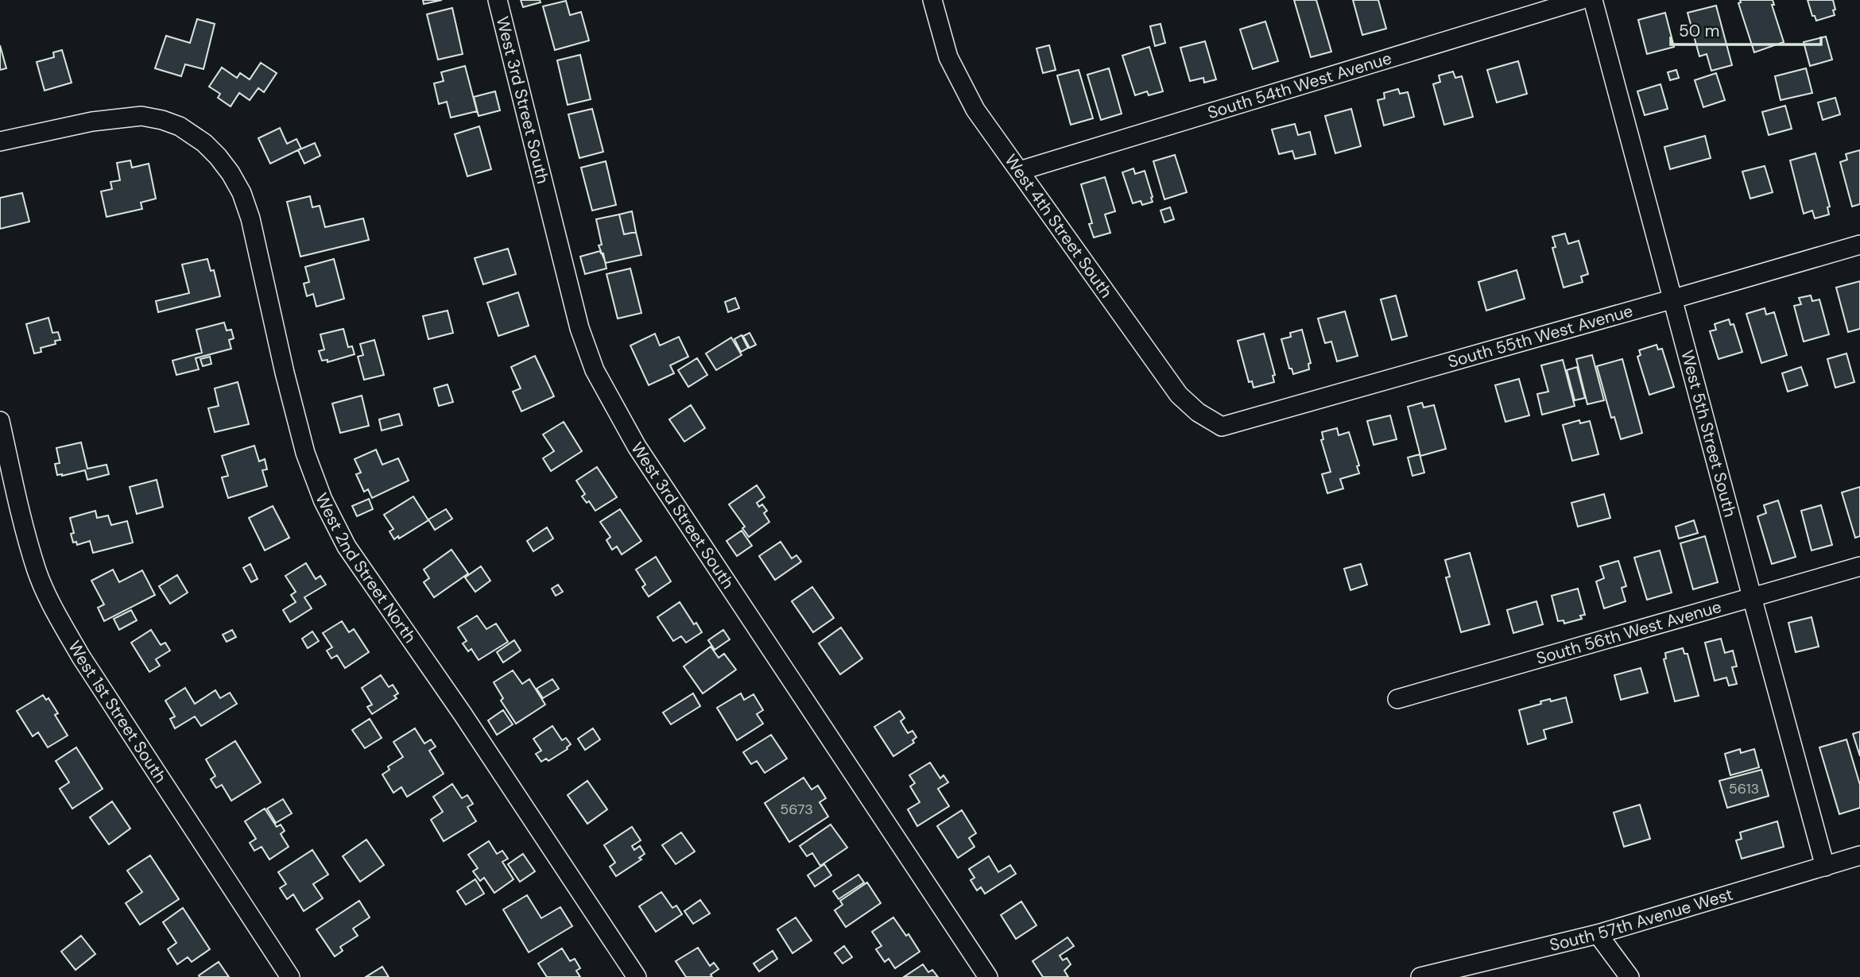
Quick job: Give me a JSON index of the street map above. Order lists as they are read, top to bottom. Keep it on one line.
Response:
{"streets":{"street":["South 54th West Avenue","West 3rd Street South","West 4th Street South","South 55th West Avenue","West 5th Street South","West 2nd Street North","South 56th West Avenue","West 1st Street South","South 57th Avenue West"]},"crossings":[["South 54th West Avenue","West 4th Street South"],["West 4th Street South","South 55th West Avenue"],["South 55th West Avenue","West 5th Street South"],["West 5th Street South","South 56th West Avenue"],["West 5th Street South","South 57th Avenue West"]],"house_numbers":["5613","5673"],"scale_bar":"50 m"}
